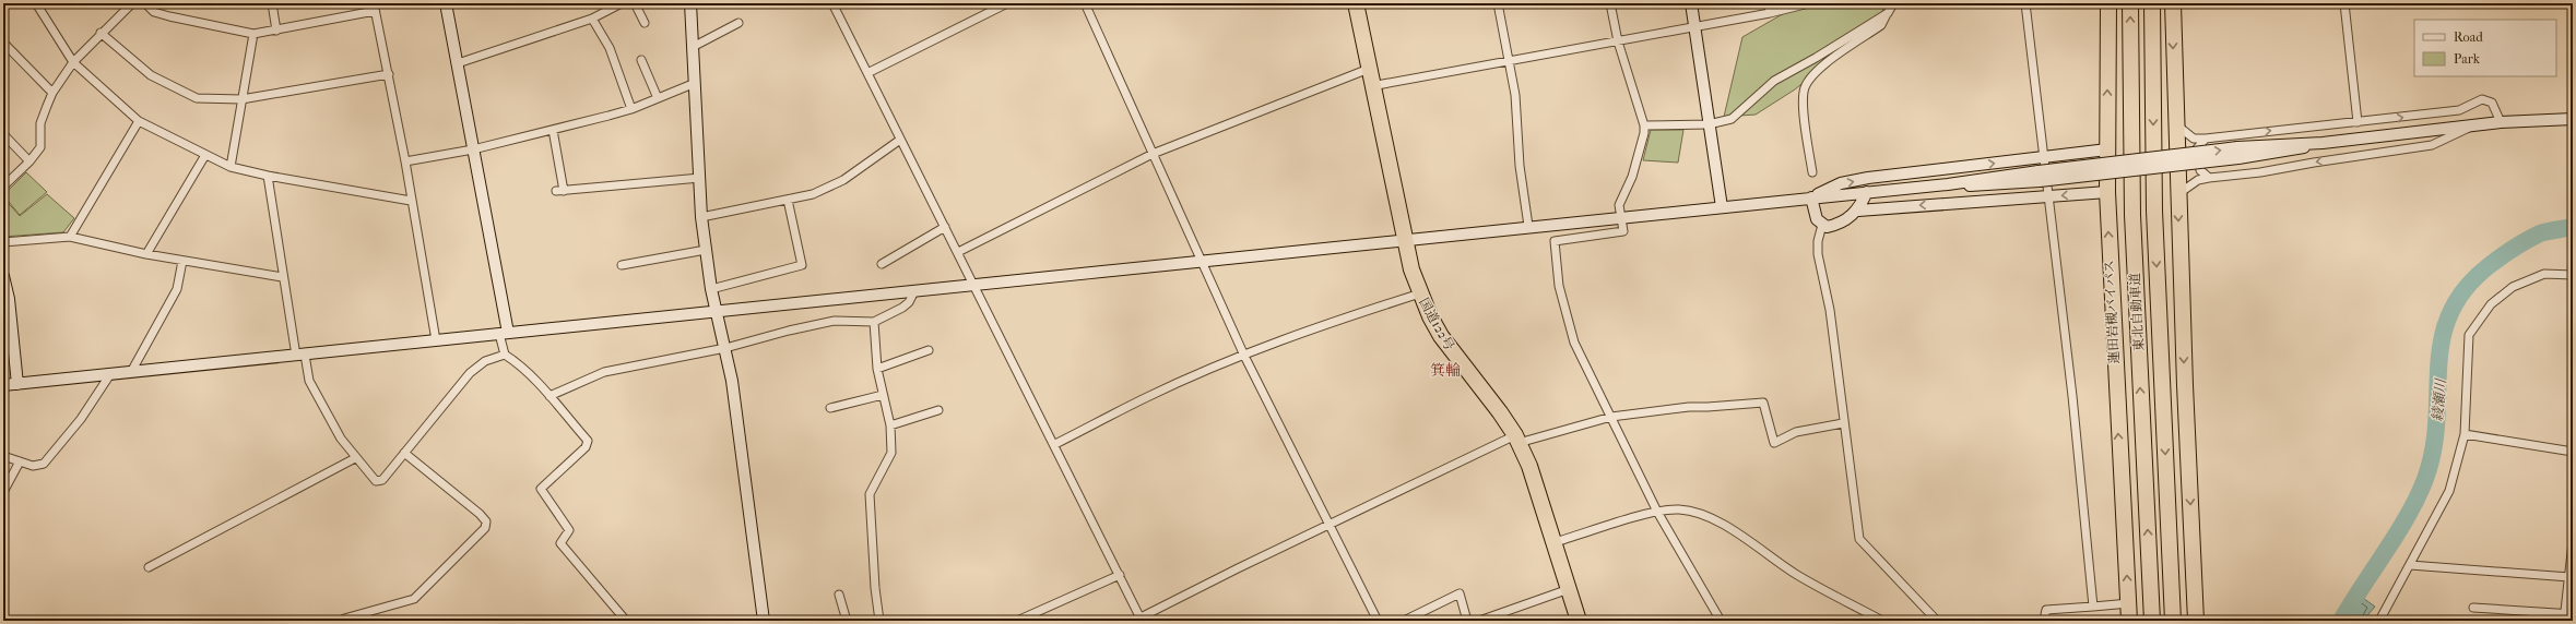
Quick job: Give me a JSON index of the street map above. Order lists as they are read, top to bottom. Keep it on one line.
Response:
{"streets":{"highway":["蓮田岩槻バイパス","東北自動車道","国道122号"]},"districts":["箕輪"],"water":["綾瀬川"],"legend":["Road","Park"]}
